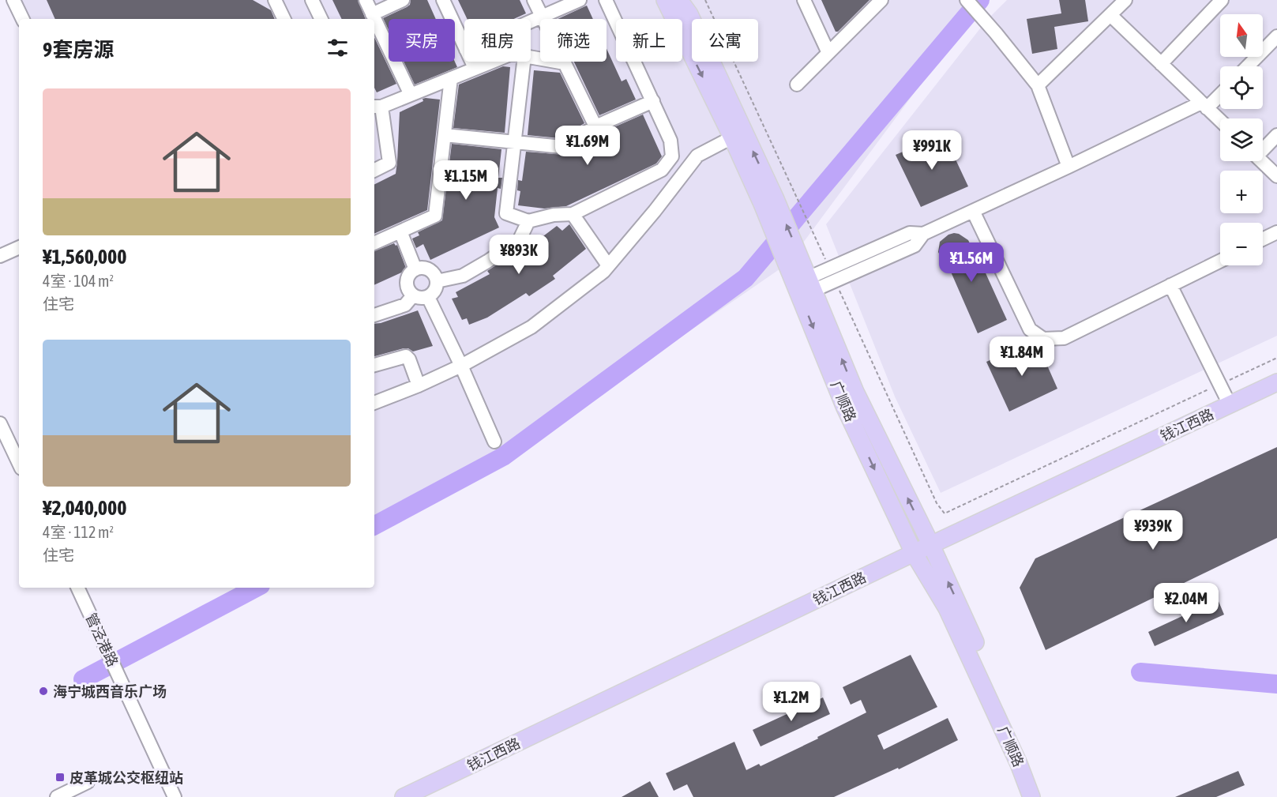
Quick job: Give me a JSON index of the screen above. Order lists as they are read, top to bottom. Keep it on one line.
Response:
{"streets":{"main road":["广顺路","钱江西路"],"street":["管泾港路"]},"crossings":[["广顺路","钱江西路"]],"places":{"other":["海宁城西音乐广场"],"transit":["皮革城公交枢纽站"]},"north":"top","page":{"map_buttons":["+","−"],"chip":["买房","租房","筛选","新上","公寓"],"heading":"9套房源","list":[{"name":"¥1,560,000","note":"4室 · 104 m² · 住宅"},{"name":"¥2,040,000","note":"4室 · 112 m² · 住宅"}],"price":["¥1.69M","¥991K","¥1.15M","¥893K","¥1.56M","¥1.84M","¥939K","¥2.04M","¥1.2M"]}}
